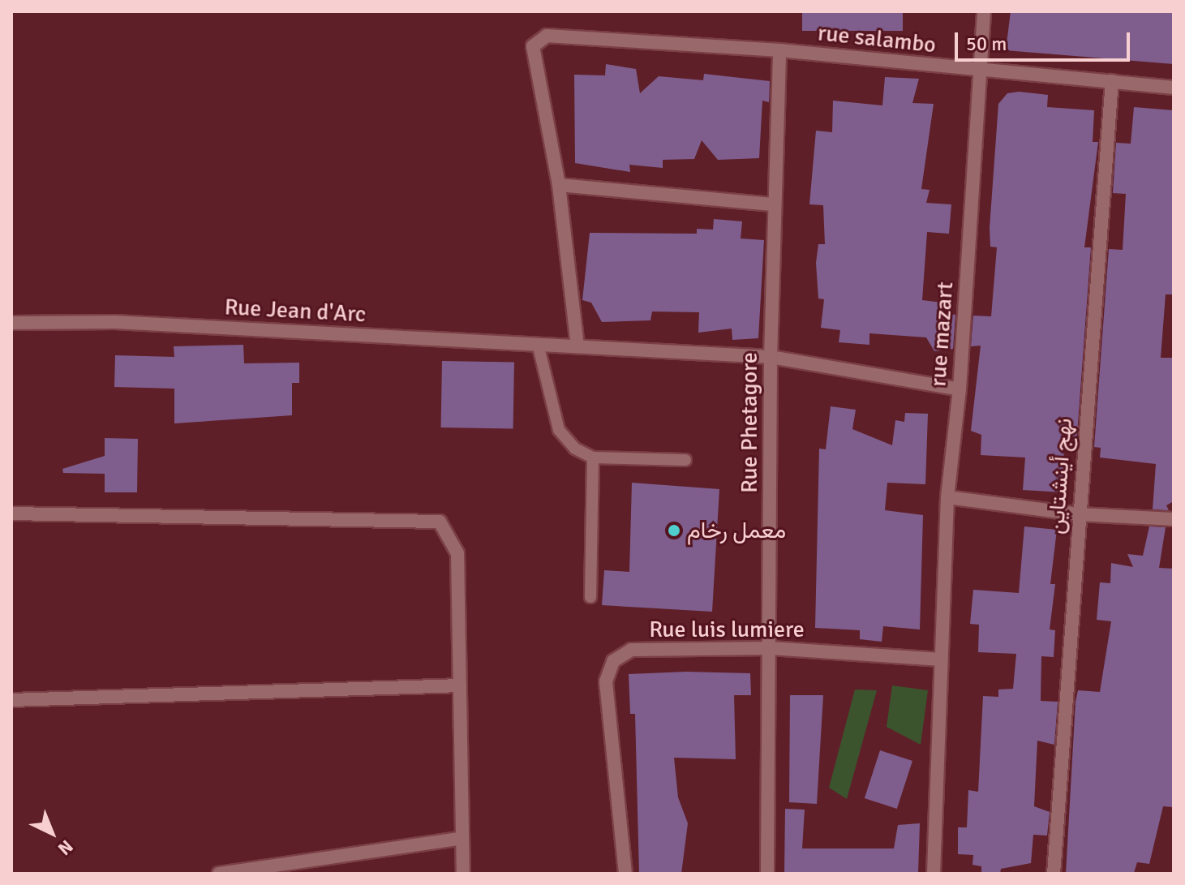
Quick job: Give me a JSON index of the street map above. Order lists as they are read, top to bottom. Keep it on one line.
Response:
{"streets":{"street":["rue salambo","Rue Jean d'Arc","rue mazart","Rue Phetagore","نهج أينشتاين","Rue luis lumiere"]},"crossings":[["rue salambo","Rue Jean d'Arc"],["rue salambo","rue mazart"],["rue salambo","Rue Phetagore"],["rue salambo","نهج أينشتاين"],["Rue Jean d'Arc","rue mazart"],["Rue Jean d'Arc","Rue Phetagore"],["rue mazart","Rue luis lumiere"],["Rue Phetagore","Rue luis lumiere"]],"places":["معمل رخام"],"scale_bar":"50 m","north":"bottom right"}
